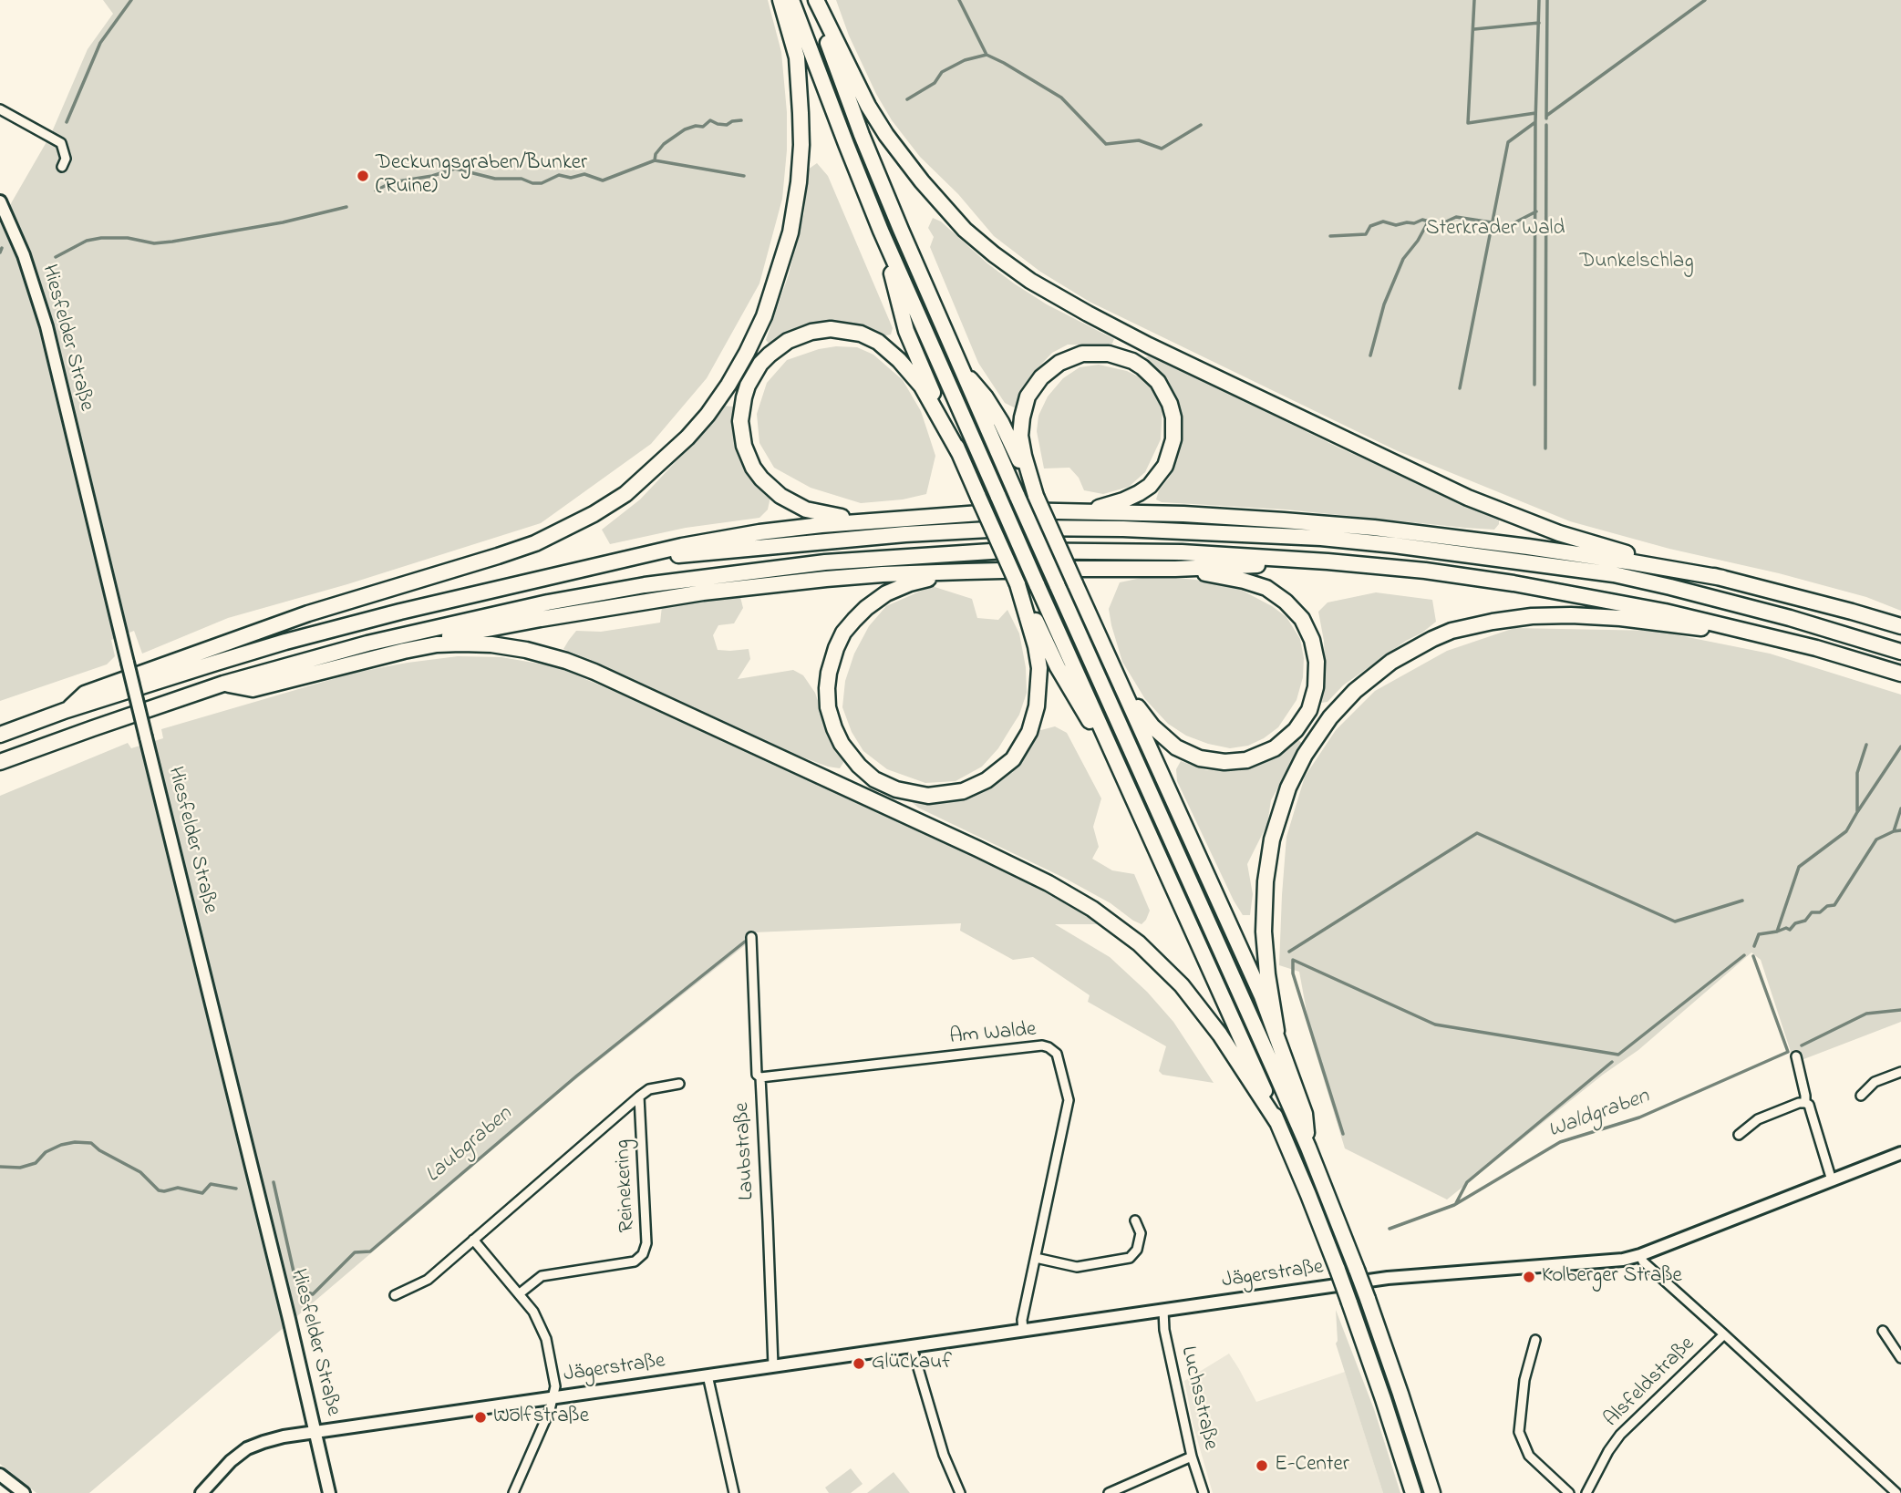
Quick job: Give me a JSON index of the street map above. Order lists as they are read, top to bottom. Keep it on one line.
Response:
{"streets":{"street":["Hiesfelder Straße","Am Walde","Laubstraße","Reinekering","Jägerstraße","Alsfeldstraße","Luchsstraße"]},"crossings":[["Am Walde","Laubstraße"],["Am Walde","Jägerstraße"],["Laubstraße","Jägerstraße"],["Jägerstraße","Luchsstraße"]],"water":["Waldgraben","Laubgraben"],"parks":["Sterkrader Wald","Dunkelschlag"],"places":["Deckungsgraben/Bunker (Ruine)","Kolberger Straße","Glückauf","Wolfstraße","E-Center"]}
